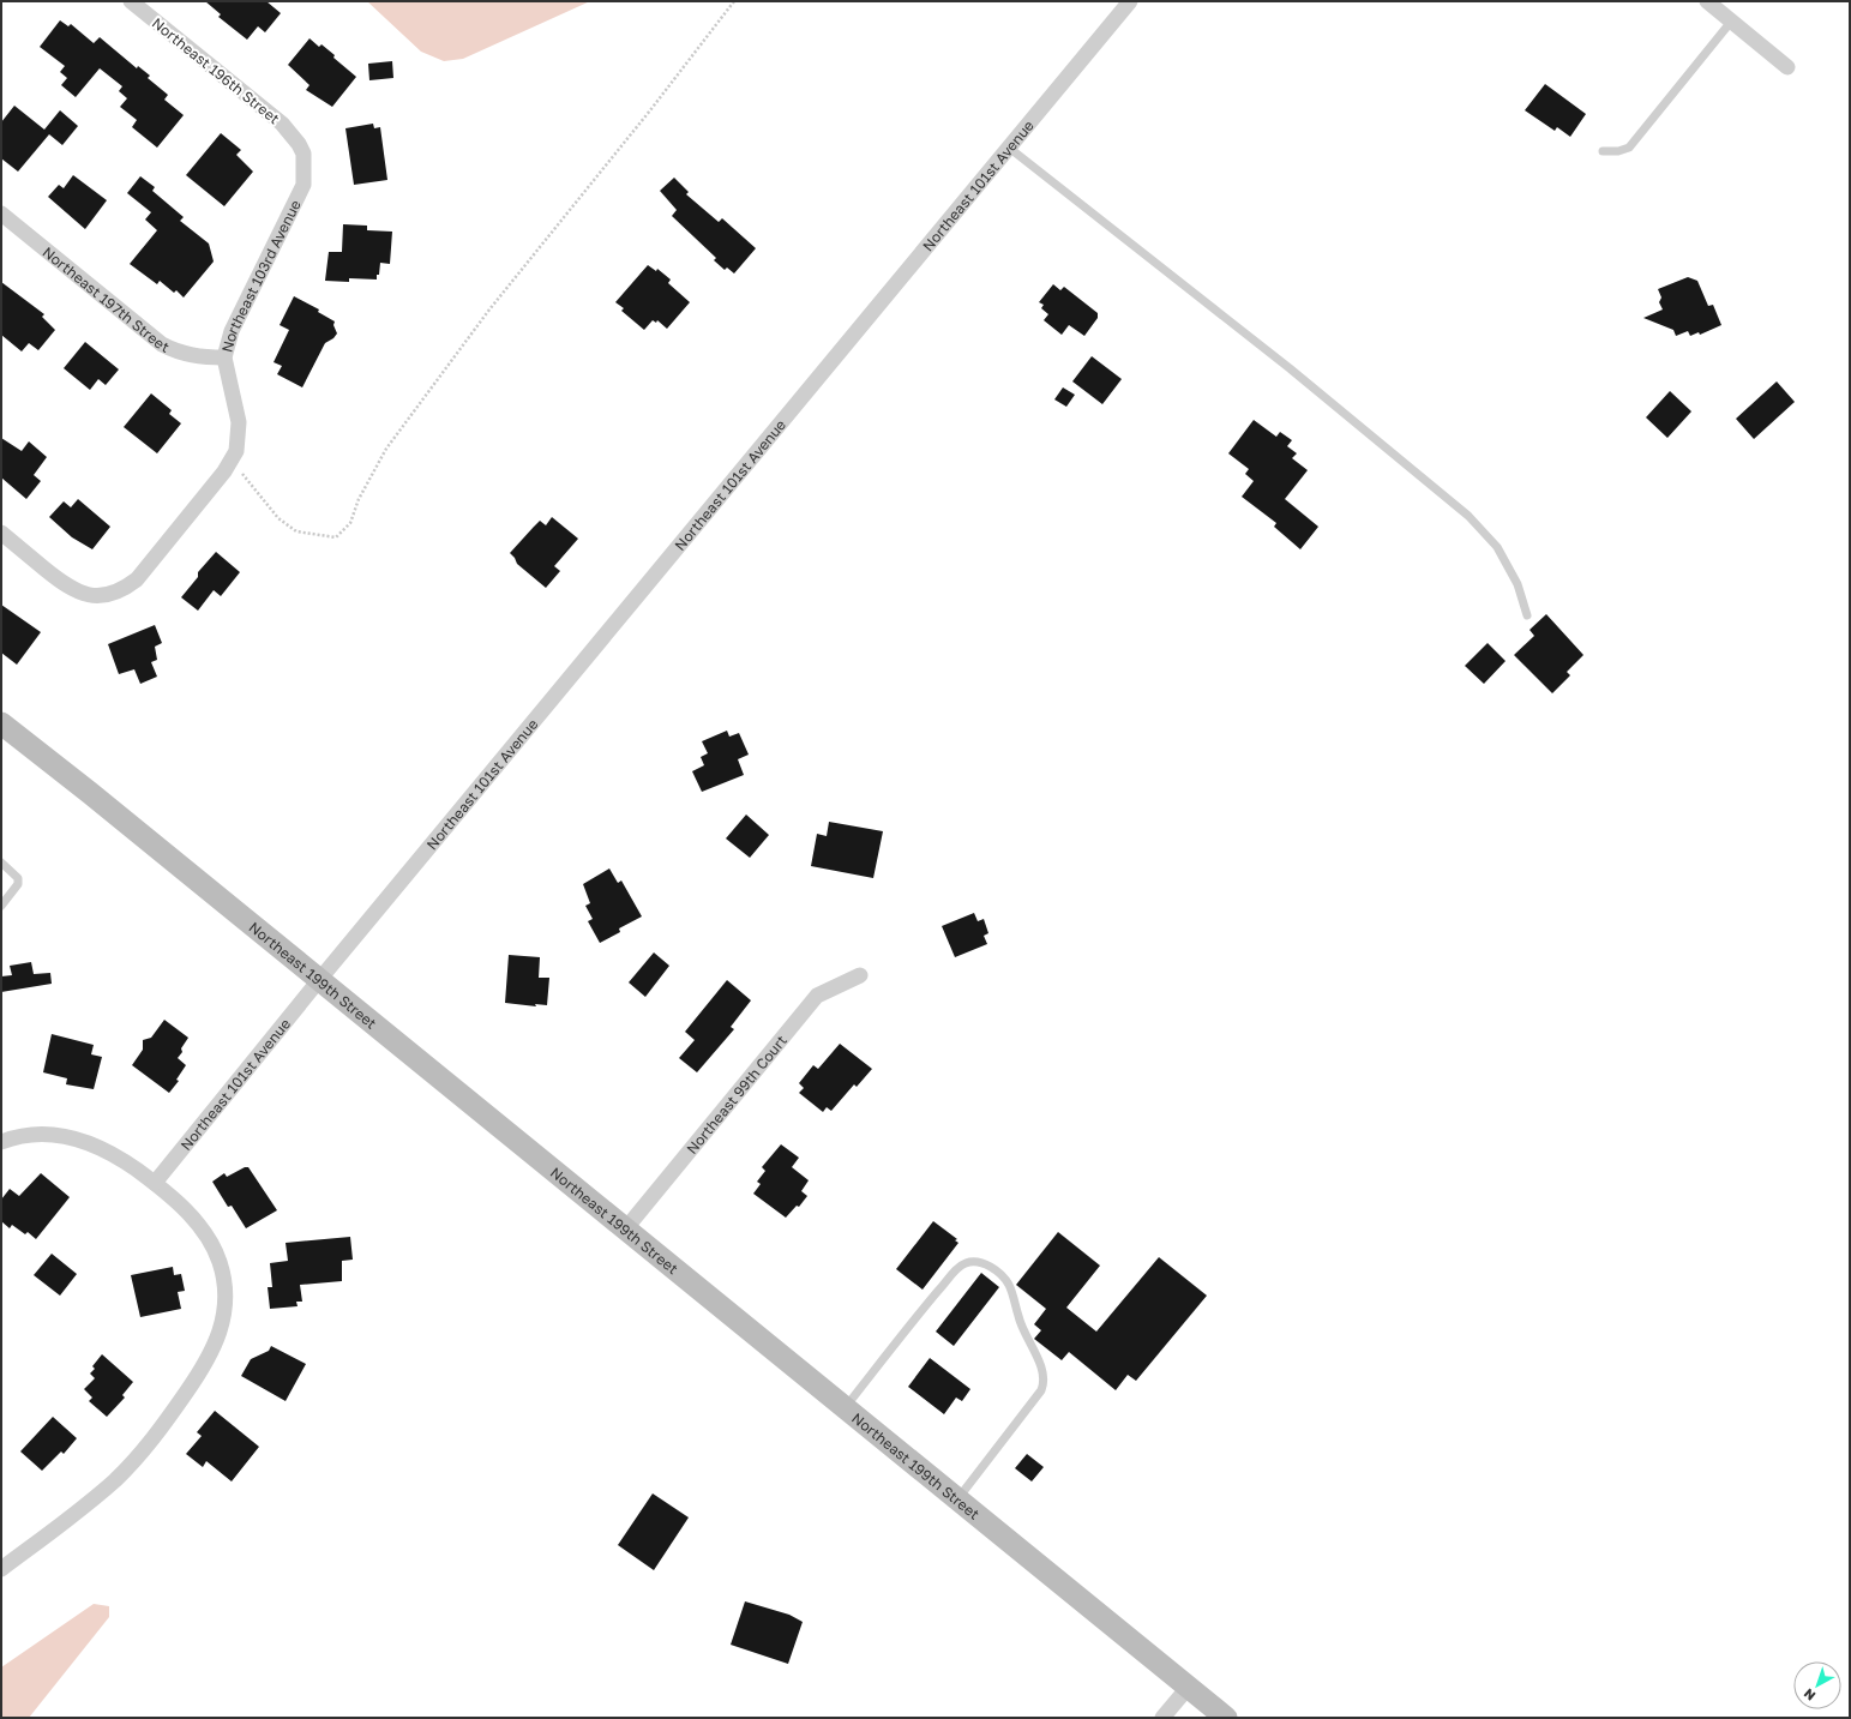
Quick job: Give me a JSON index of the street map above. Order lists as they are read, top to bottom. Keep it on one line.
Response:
{"streets":{"main road":["Northeast 199th Street"],"street":["Northeast 196th Street","Northeast 101st Avenue","Northeast 103rd Avenue","Northeast 197th Street","Northeast 99th Court"]},"crossings":[["Northeast 196th Street","Northeast 103rd Avenue"],["Northeast 101st Avenue","Northeast 199th Street"],["Northeast 103rd Avenue","Northeast 197th Street"],["Northeast 199th Street","Northeast 99th Court"]],"north":"bottom left"}
